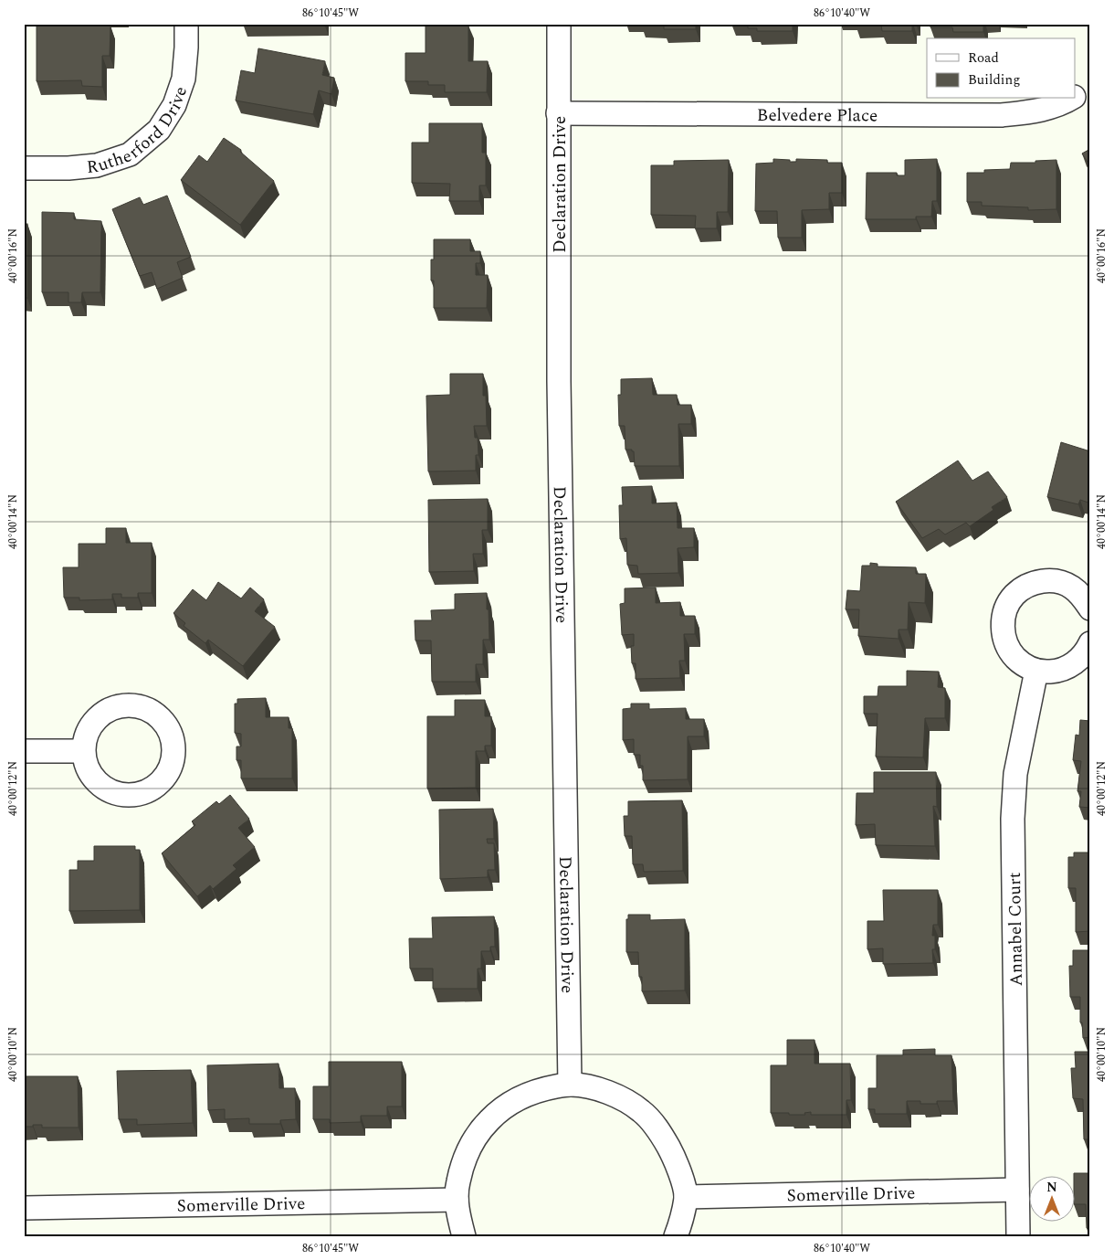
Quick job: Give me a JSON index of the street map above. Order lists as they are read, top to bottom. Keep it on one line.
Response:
{"streets":{"street":["Belvedere Place","Rutherford Drive","Declaration Drive","Annabel Court","Somerville Drive"]},"crossings":[["Belvedere Place","Declaration Drive"],["Annabel Court","Somerville Drive"]],"legend":["Road","Building"],"north":"top","coordinates":["86°10'45\"W","86°10'40\"W","40°00'16\"N","40°00'14\"N","40°00'12\"N","40°00'10\"N"]}
